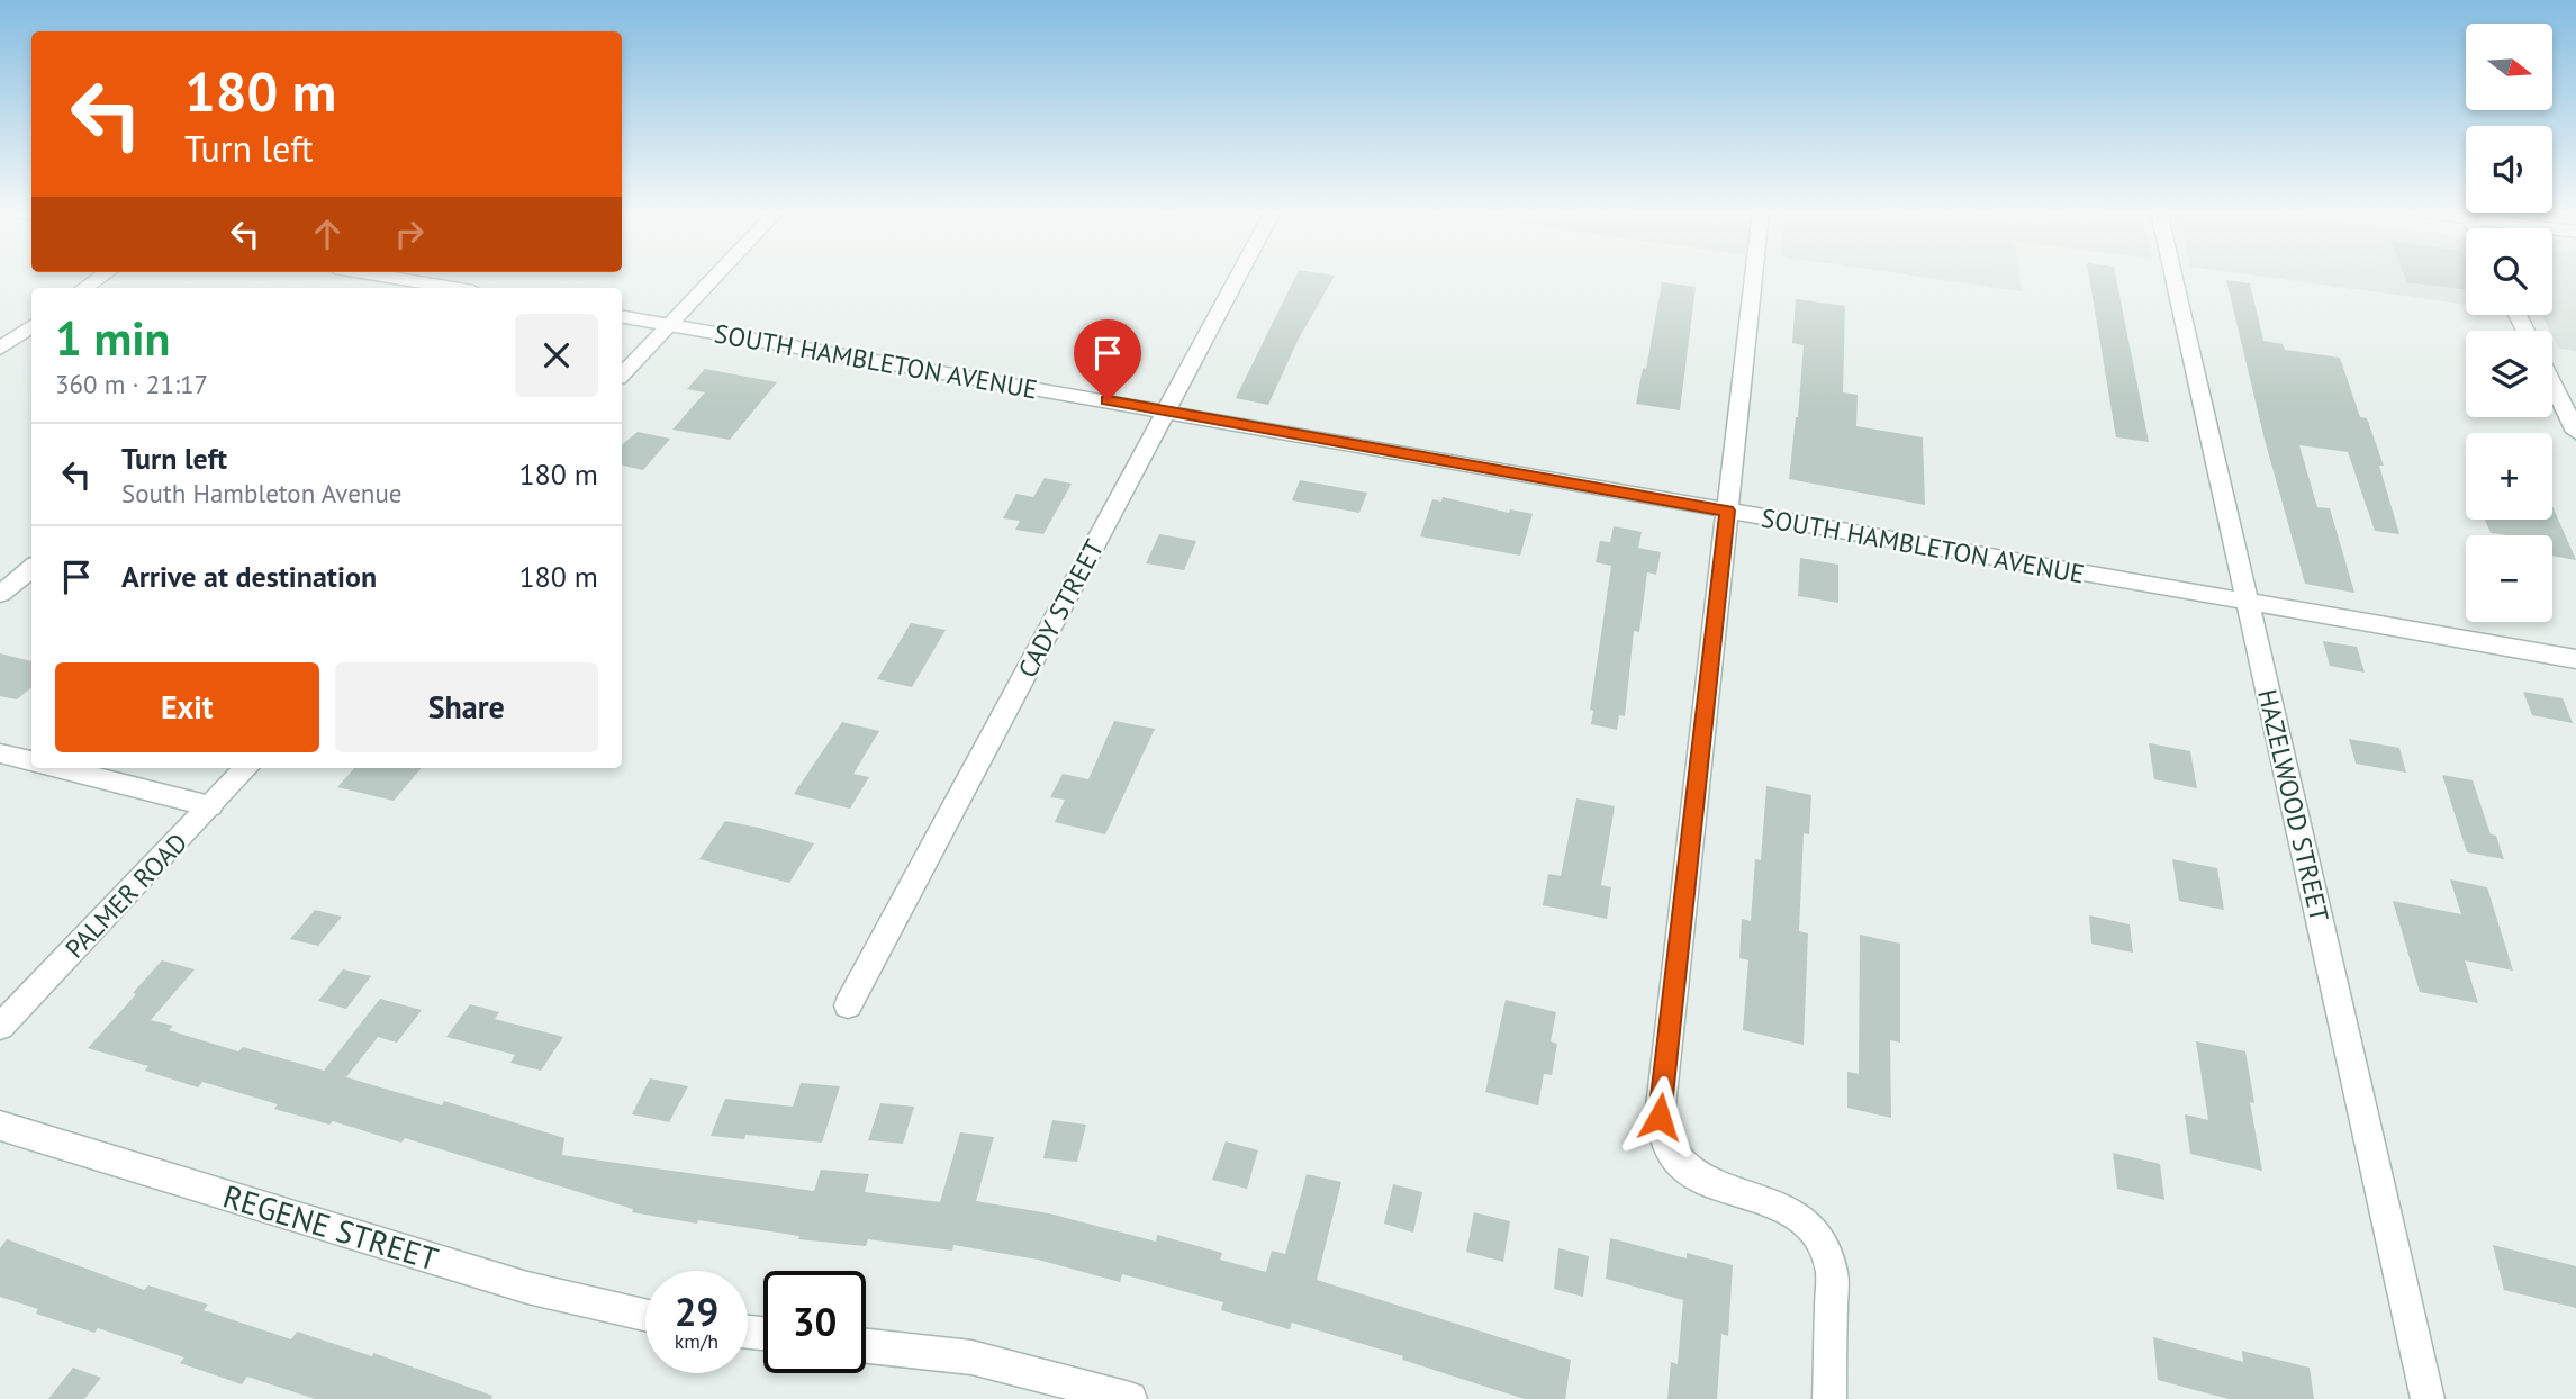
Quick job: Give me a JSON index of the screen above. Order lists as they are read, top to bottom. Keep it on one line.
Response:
{"streets":{"street":["SOUTH HAMBLETON AVENUE","CADY STREET","HAZELWOOD STREET","PALMER ROAD","REGENE STREET"]},"crossings":[["SOUTH HAMBLETON AVENUE","CADY STREET"],["SOUTH HAMBLETON AVENUE","HAZELWOOD STREET"]],"north":"right","page":{"map_buttons":["+","−"],"turn":["180 m","Turn left"],"heading":["1 min","360 m · 21:17"],"list":[{"name":"Turn left","note":"South Hambleton Avenue","value":"180 m"},{"name":"Arrive at destination","value":"180 m"}],"buttons":["Exit","Share"],"speed":"29 km/h","limit":"30"}}
